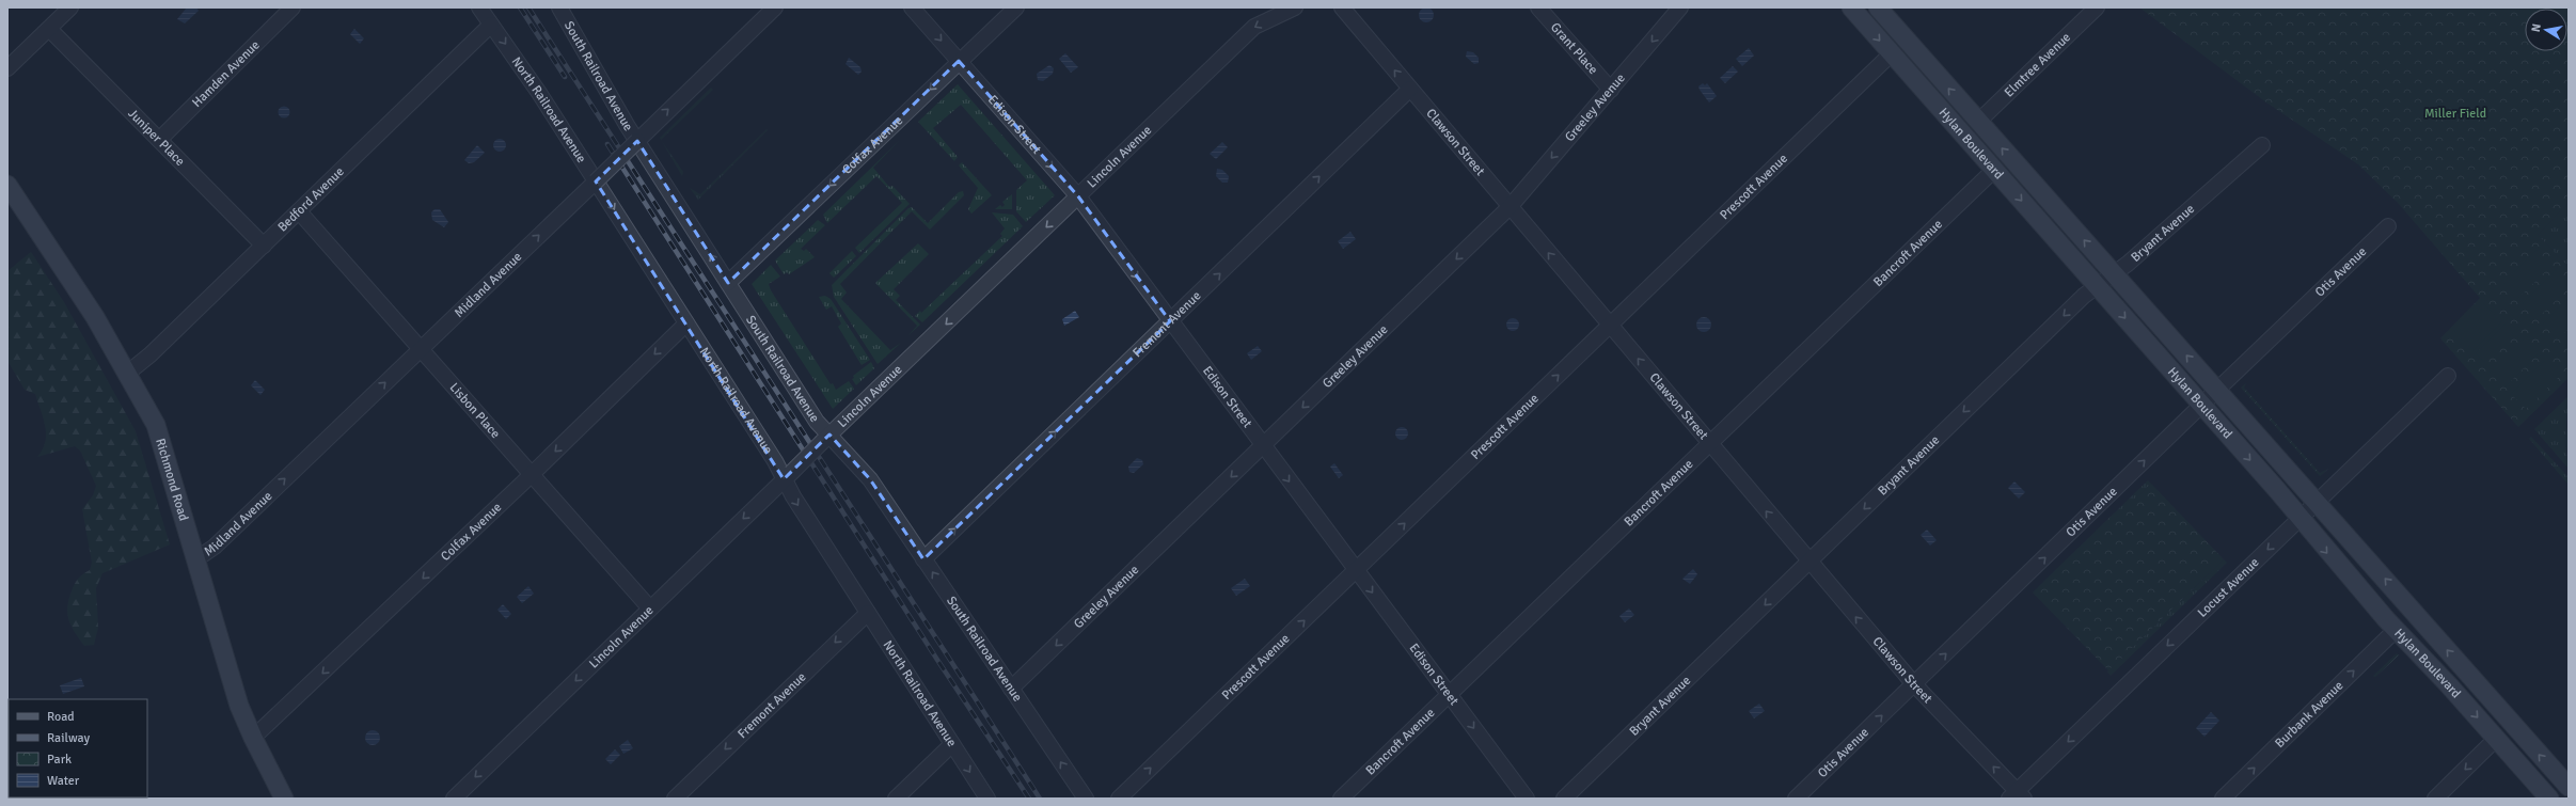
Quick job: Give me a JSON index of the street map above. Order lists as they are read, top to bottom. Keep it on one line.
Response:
{"streets":{"main road":["Hylan Boulevard","Richmond Road"],"street":["Grant Place","Elmtree Avenue","Hamden Avenue","South Railroad Avenue","Greeley Avenue","North Railroad Avenue","Edison Street","Juniper Place","Clawson Street","Colfax Avenue","Lincoln Avenue","Prescott Avenue","Bedford Avenue","Bryant Avenue","Bancroft Avenue","Otis Avenue","Midland Avenue","Fremont Avenue","Lisbon Place","Locust Avenue","Burbank Avenue"]},"crossings":[["Grant Place","Greeley Avenue"],["Elmtree Avenue","Hylan Boulevard"],["Hamden Avenue","Juniper Place"],["South Railroad Avenue","Greeley Avenue"],["South Railroad Avenue","Colfax Avenue"],["South Railroad Avenue","Lincoln Avenue"],["South Railroad Avenue","Midland Avenue"],["South Railroad Avenue","Fremont Avenue"],["Greeley Avenue","Edison Street"],["Greeley Avenue","Clawson Street"],["North Railroad Avenue","Colfax Avenue"],["North Railroad Avenue","Lincoln Avenue"],["North Railroad Avenue","Bedford Avenue"],["North Railroad Avenue","Midland Avenue"],["North Railroad Avenue","Fremont Avenue"],["Edison Street","Colfax Avenue"],["Edison Street","Lincoln Avenue"],["Edison Street","Prescott Avenue"],["Edison Street","Bancroft Avenue"],["Edison Street","Fremont Avenue"],["Juniper Place","Bedford Avenue"],["Clawson Street","Prescott Avenue"],["Clawson Street","Bryant Avenue"],["Clawson Street","Bancroft Avenue"],["Clawson Street","Otis Avenue"],["Clawson Street","Fremont Avenue"],["Clawson Street","Locust Avenue"],["Hylan Boulevard","Prescott Avenue"],["Hylan Boulevard","Bryant Avenue"],["Hylan Boulevard","Bancroft Avenue"],["Hylan Boulevard","Otis Avenue"],["Hylan Boulevard","Locust Avenue"],["Hylan Boulevard","Burbank Avenue"],["Colfax Avenue","Lisbon Place"],["Colfax Avenue","Richmond Road"],["Lincoln Avenue","Lisbon Place"],["Bedford Avenue","Lisbon Place"],["Bedford Avenue","Richmond Road"],["Midland Avenue","Lisbon Place"],["Midland Avenue","Richmond Road"]],"one_way":["South Railroad Avenue","Greeley Avenue","North Railroad Avenue","Edison Street","Clawson Street","Colfax Avenue","Lincoln Avenue","Prescott Avenue","Bryant Avenue","Otis Avenue","Midland Avenue","Locust Avenue","Burbank Avenue"],"parks":["Miller Field"],"legend":["Road","Railway","Park","Water"],"north":"left"}
